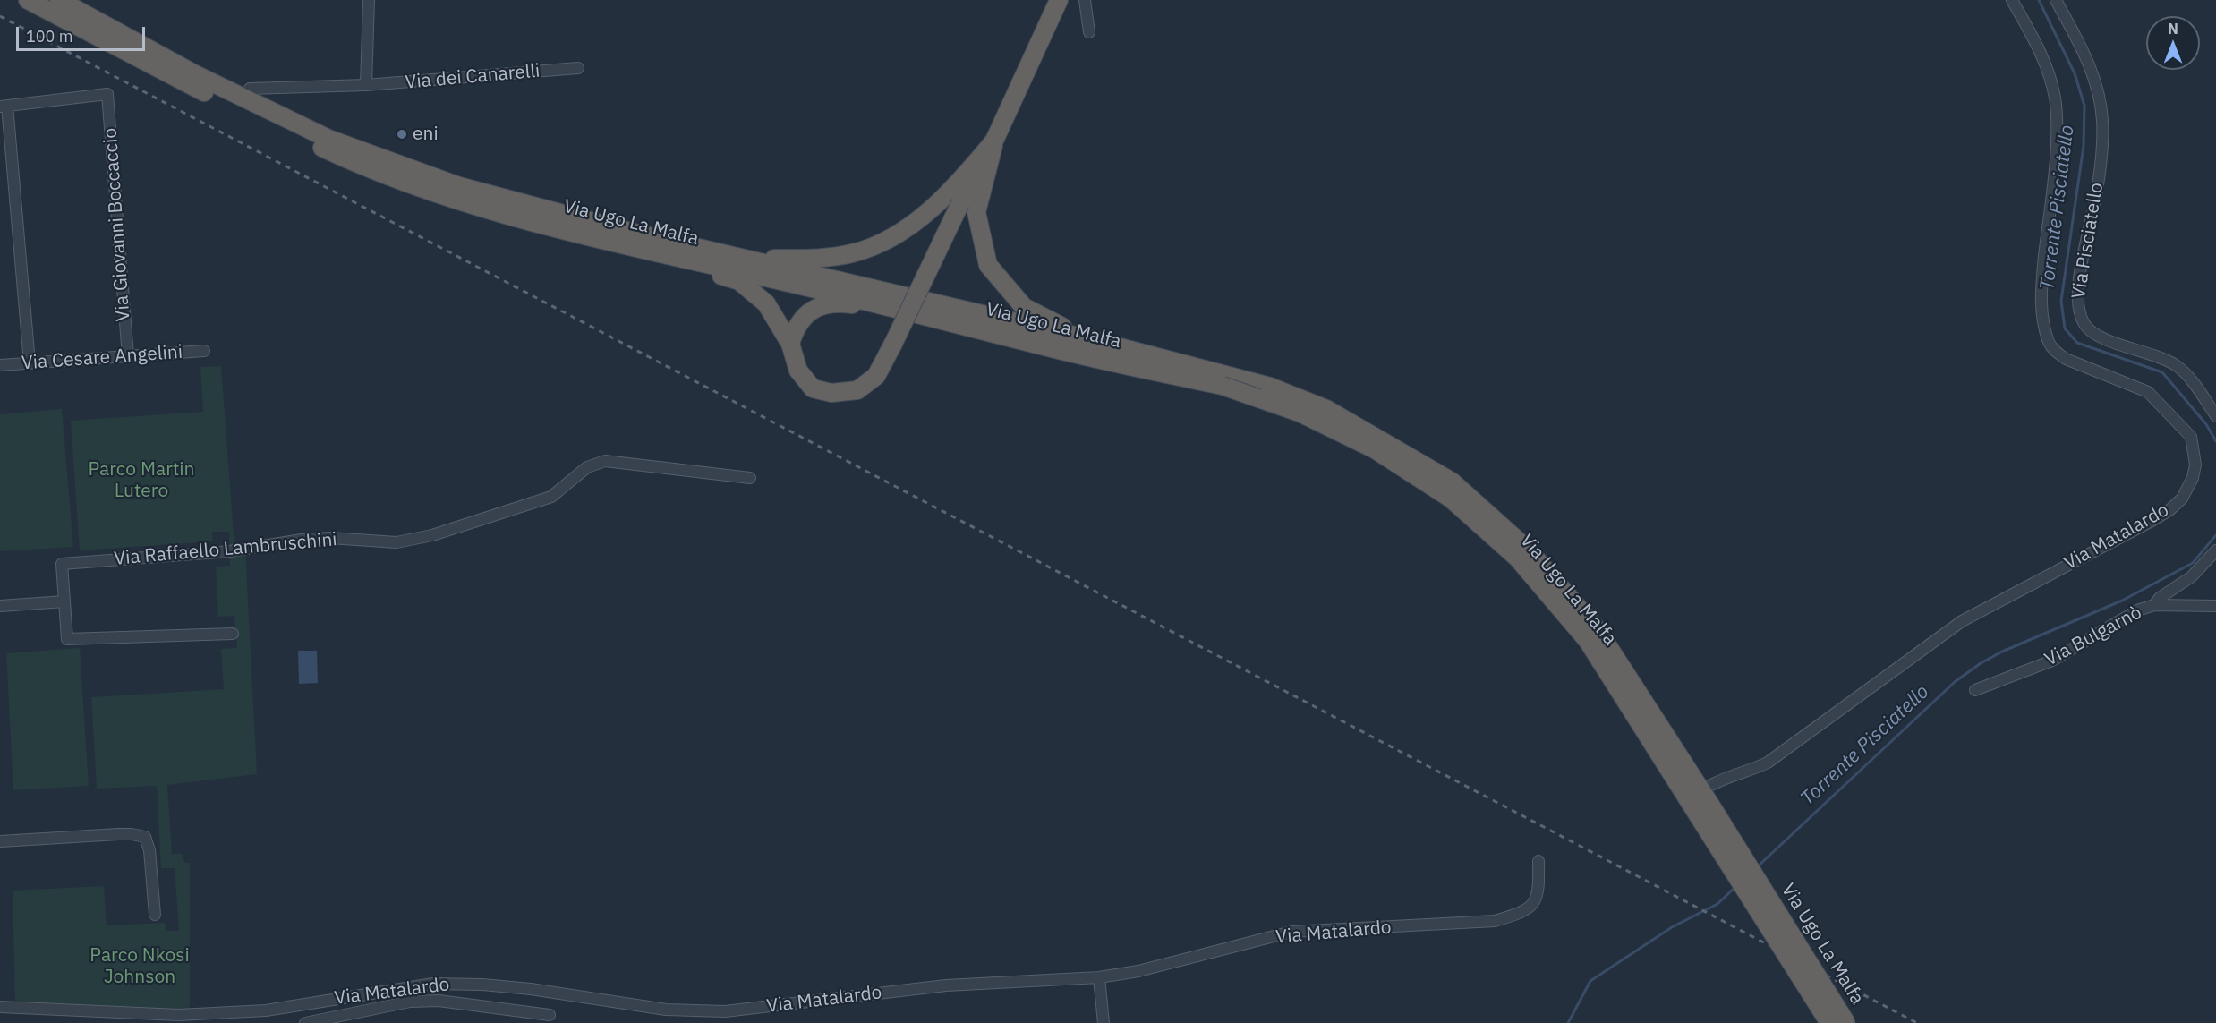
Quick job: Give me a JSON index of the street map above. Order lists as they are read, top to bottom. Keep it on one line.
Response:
{"streets":{"highway":["Via Ugo La Malfa"],"street":["Via dei Canarelli","Via Giovanni Boccaccio","Via Pisciatello","Via Cesare Angelini","Via Matalardo","Via Raffaello Lambruschini","Via Bulgarnò"]},"crossings":[["Via Giovanni Boccaccio","Via Cesare Angelini"]],"water":["Torrente Pisciatello"],"parks":["Parco Martin Lutero","Parco Nkosi Johnson"],"places":["eni"],"scale_bar":"100 m","north":"top"}
